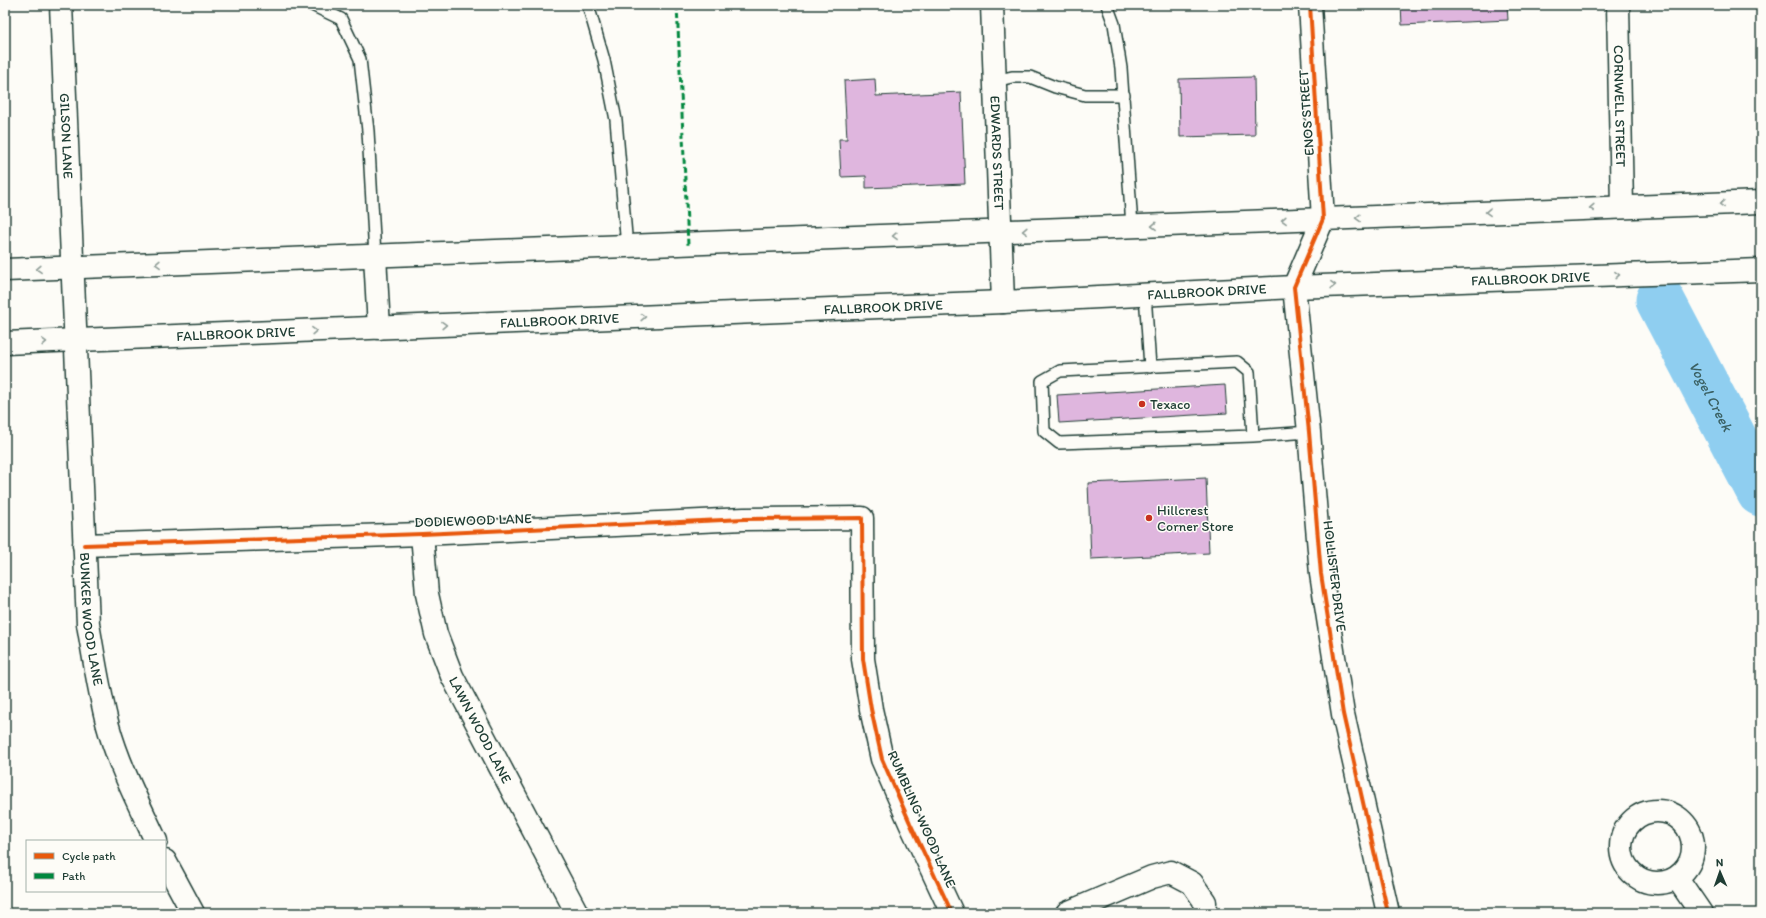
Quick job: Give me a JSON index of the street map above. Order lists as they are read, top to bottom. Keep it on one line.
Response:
{"streets":{"street":["CORNWELL STREET","ENOS STREET","GILSON LANE","EDWARDS STREET","FALLBROOK DRIVE","DODIEWOOD LANE","HOLLISTER DRIVE","BUNKER WOOD LANE","LAWN WOOD LANE","RUMBLING WOOD LANE"]},"crossings":[["ENOS STREET","HOLLISTER DRIVE"],["GILSON LANE","BUNKER WOOD LANE"],["EDWARDS STREET","FALLBROOK DRIVE"],["FALLBROOK DRIVE","HOLLISTER DRIVE"],["FALLBROOK DRIVE","BUNKER WOOD LANE"],["DODIEWOOD LANE","BUNKER WOOD LANE"],["DODIEWOOD LANE","LAWN WOOD LANE"],["DODIEWOOD LANE","RUMBLING WOOD LANE"]],"water":["Vogel Creek"],"places":["Texaco","Hillcrest Corner Store"],"legend":["Cycle path","Path"],"north":"top"}
